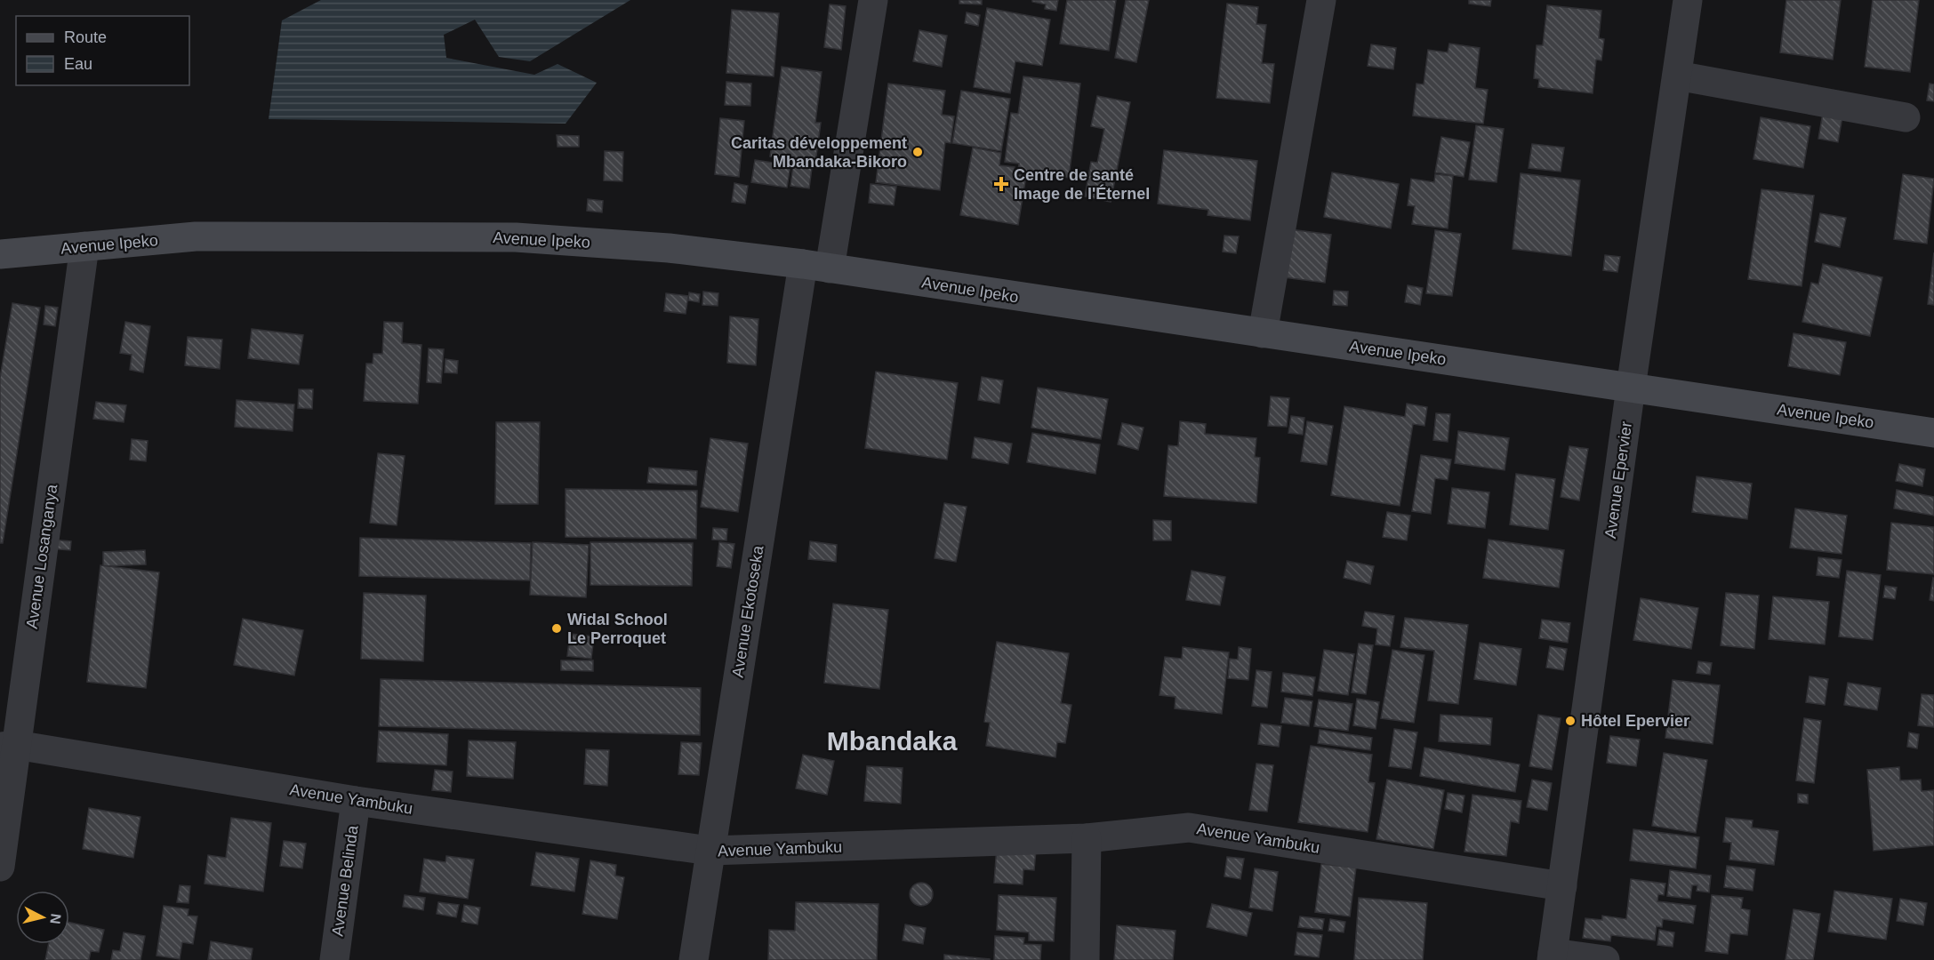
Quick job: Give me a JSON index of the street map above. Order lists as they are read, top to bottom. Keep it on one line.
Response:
{"streets":{"street":["Avenue Ipeko","Avenue Epervier","Avenue Losanganya","Avenue Ekotoseka","Avenue Yambuku","Avenue Belinda"]},"crossings":[["Avenue Ipeko","Avenue Epervier"],["Avenue Ipeko","Avenue Losanganya"],["Avenue Ipeko","Avenue Ekotoseka"],["Avenue Epervier","Avenue Yambuku"],["Avenue Losanganya","Avenue Yambuku"],["Avenue Ekotoseka","Avenue Yambuku"],["Avenue Yambuku","Avenue Belinda"]],"districts":["Mbandaka"],"places":{"other":["Caritas développement Mbandaka-Bikoro","Widal School Le Perroquet","Hôtel Epervier"],"health":["Centre de santé Image de l'Éternel"]},"legend":["Route","Eau"],"north":"right"}
